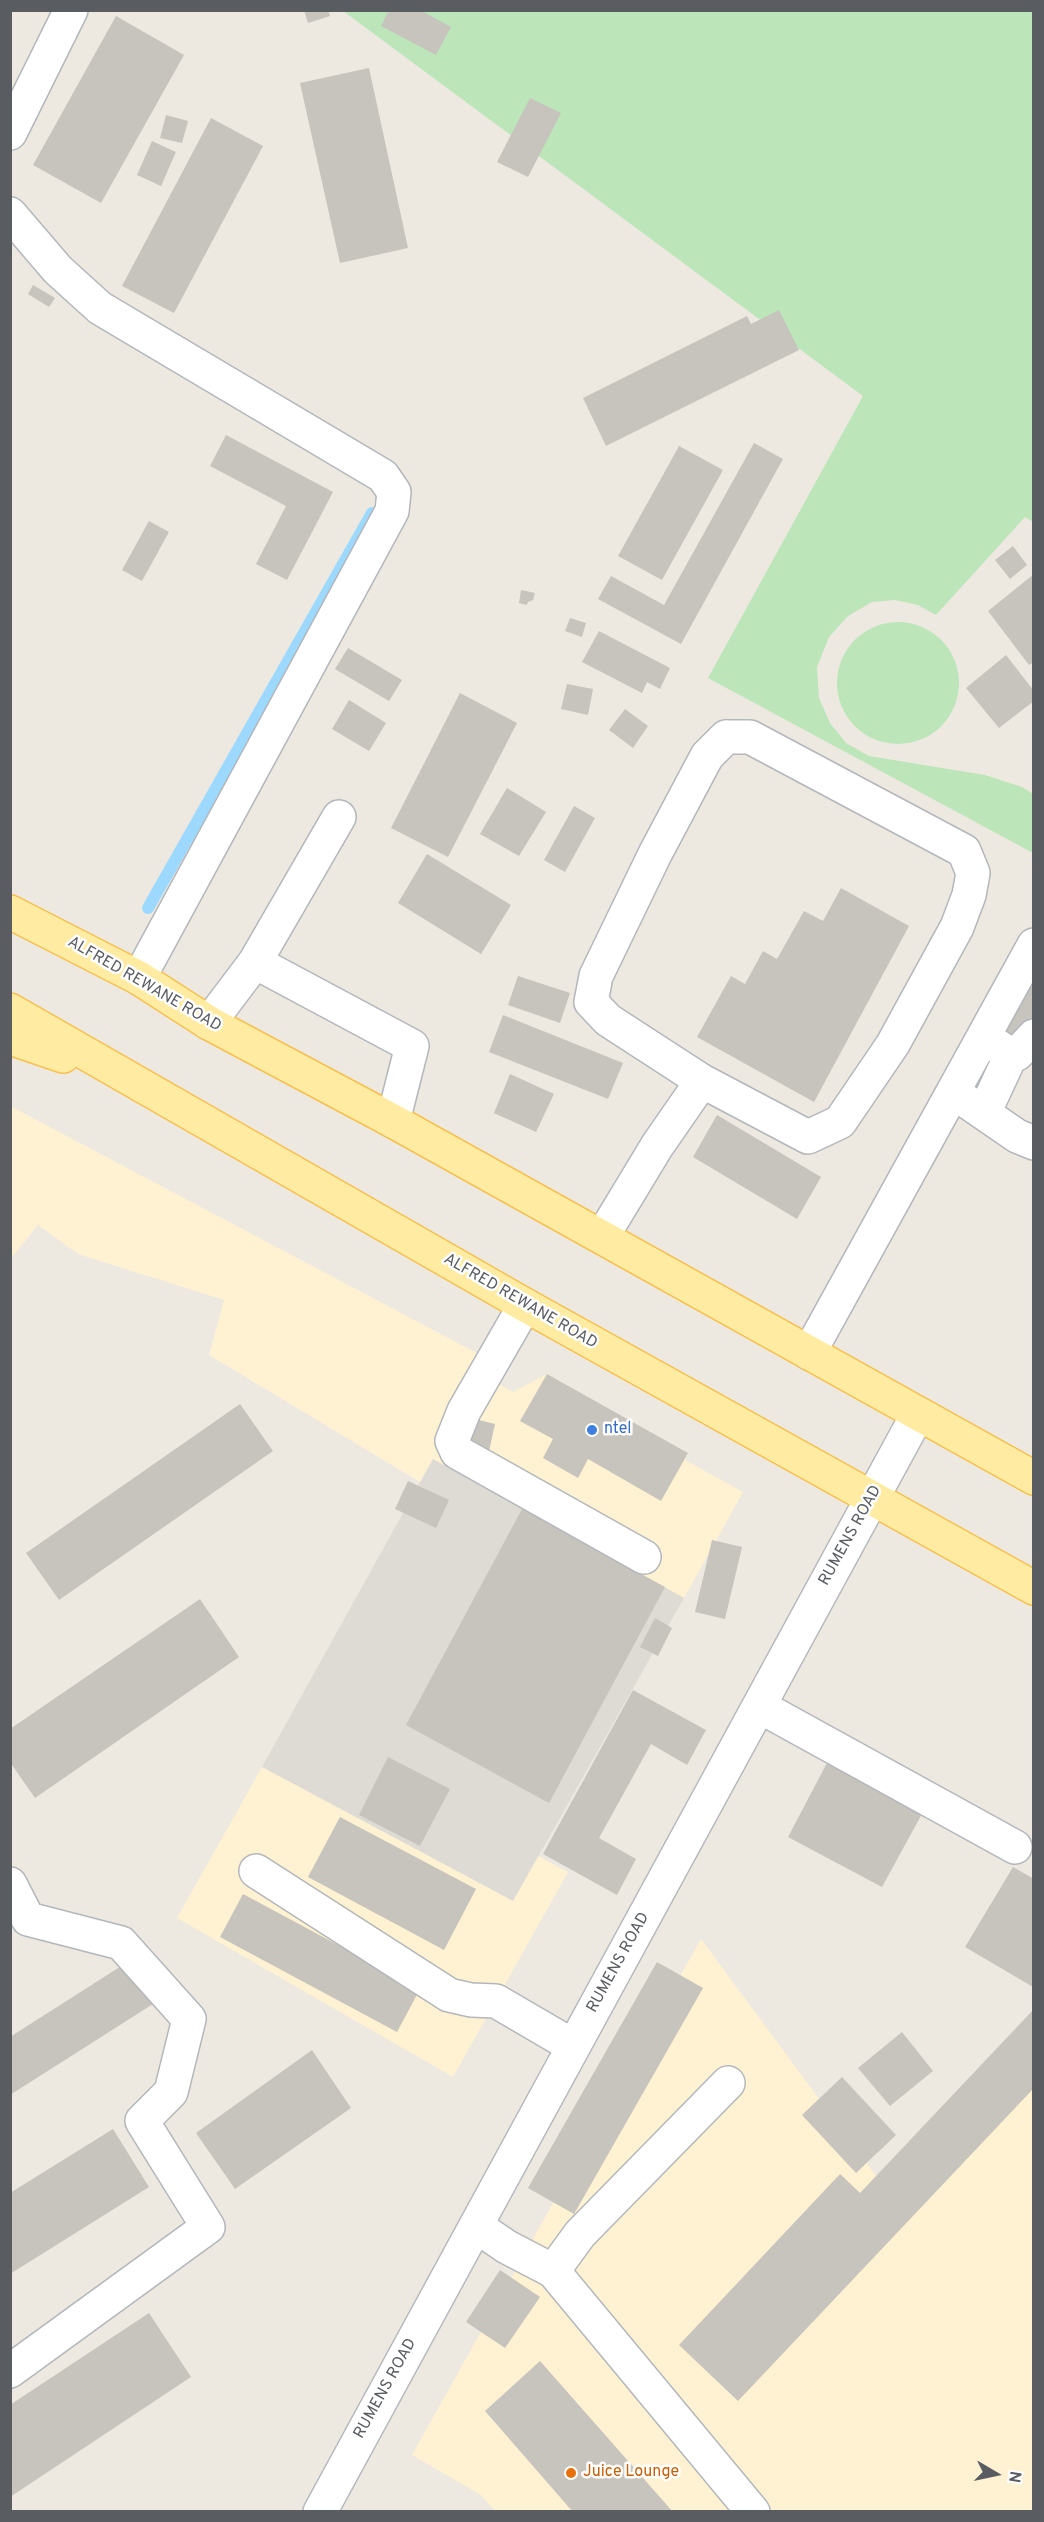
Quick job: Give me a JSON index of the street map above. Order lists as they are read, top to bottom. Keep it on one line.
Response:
{"streets":{"main road":["ALFRED REWANE ROAD"],"street":["RUMENS ROAD"]},"crossings":[["ALFRED REWANE ROAD","RUMENS ROAD"]],"places":["ntel","Juice Lounge"],"north":"right"}
